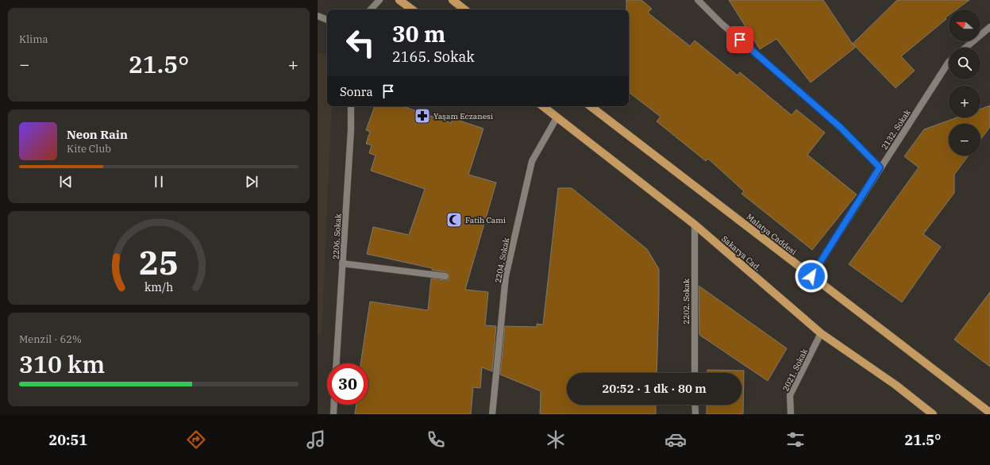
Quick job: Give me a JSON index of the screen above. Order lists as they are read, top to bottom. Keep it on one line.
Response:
{"streets":{"main road":["Malatya Caddesi","Sakarya Cad."],"street":["2132. Sokak","2206. Sokak","2204. Sokak","2202. Sokak","2021. Sokak"]},"crossings":[["2132. Sokak","Malatya Caddesi"],["Sakarya Cad.","2204. Sokak"],["Sakarya Cad.","2202. Sokak"],["Sakarya Cad.","2021. Sokak"]],"places":{"pharmacy":["Yaşam Eczanesi"],"mosque":["Fatih Cami"]},"north":"left","page":{"tile":["Klima",["Menzil · 62%","310 km"]],"map_buttons":["+","−"],"turn":["30 m","2165. Sokak"],"heat":["−","21.5°","+"],"then":"Sonra","song":["Neon Rain","Kite Club"],"limit":"30","trip":"20:52 · 1 dk · 80 m","tabs":["20:51","21.5°"],"gauge":["25","km/h"]}}
